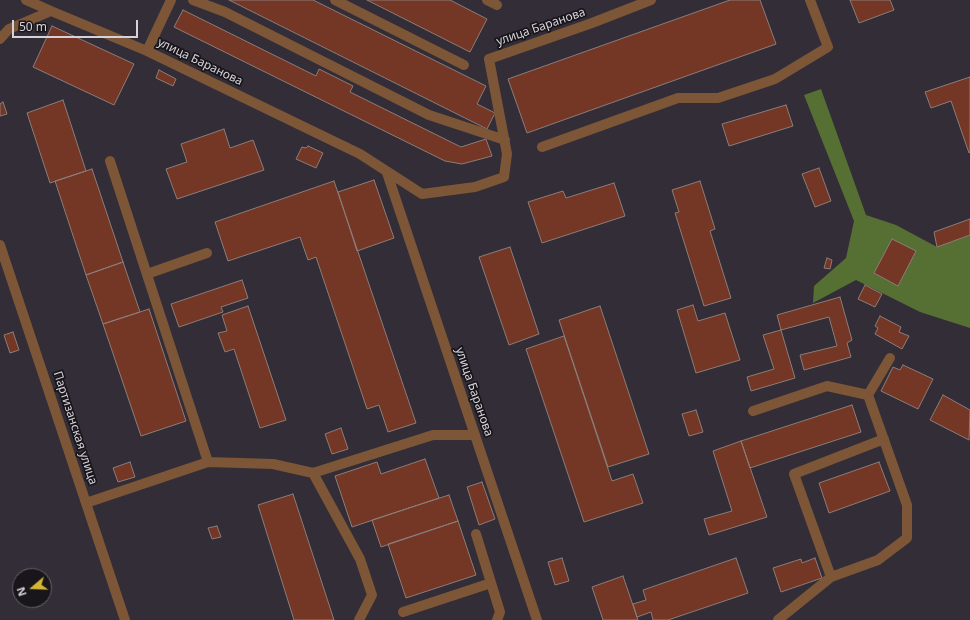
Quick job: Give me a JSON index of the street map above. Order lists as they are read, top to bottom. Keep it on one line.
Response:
{"streets":{"street":["улица Баранова","Партизанская улица"]},"scale_bar":"50 m","north":"left"}
